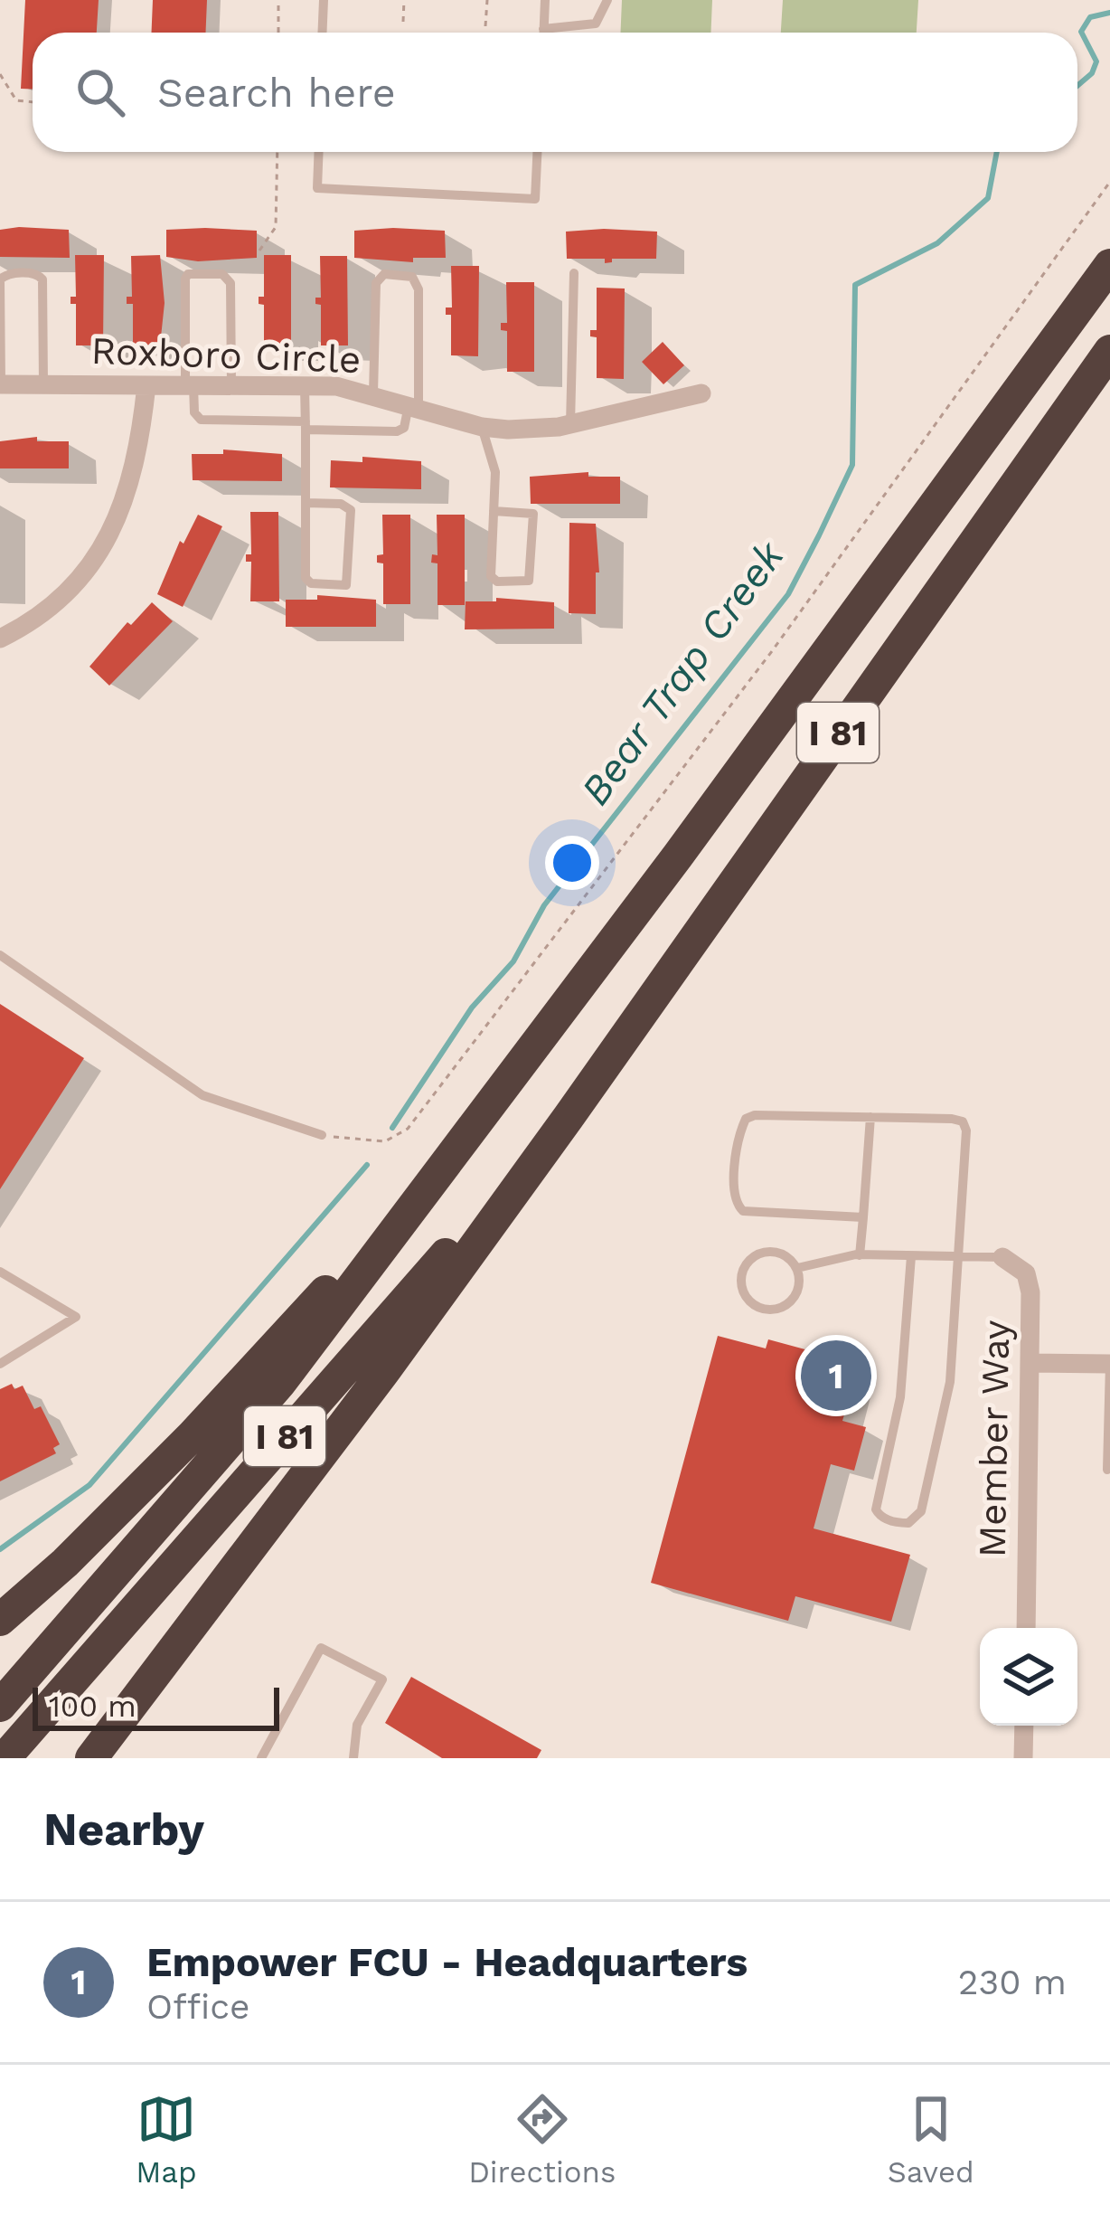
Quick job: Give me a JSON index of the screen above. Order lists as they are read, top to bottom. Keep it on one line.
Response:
{"streets":{"highway":["I 81"],"street":["Roxboro Circle","Member Way"]},"water":["Bear Trap Creek"],"scale_bar":"100 m","page":{"search":"Search here","pins":"1","scale":"100 m","heading":"Nearby","list":[{"mark":"1","name":"Empower FCU - Headquarters","note":"Office","value":"230 m"}],"nav":["Map","Directions","Saved"]}}
